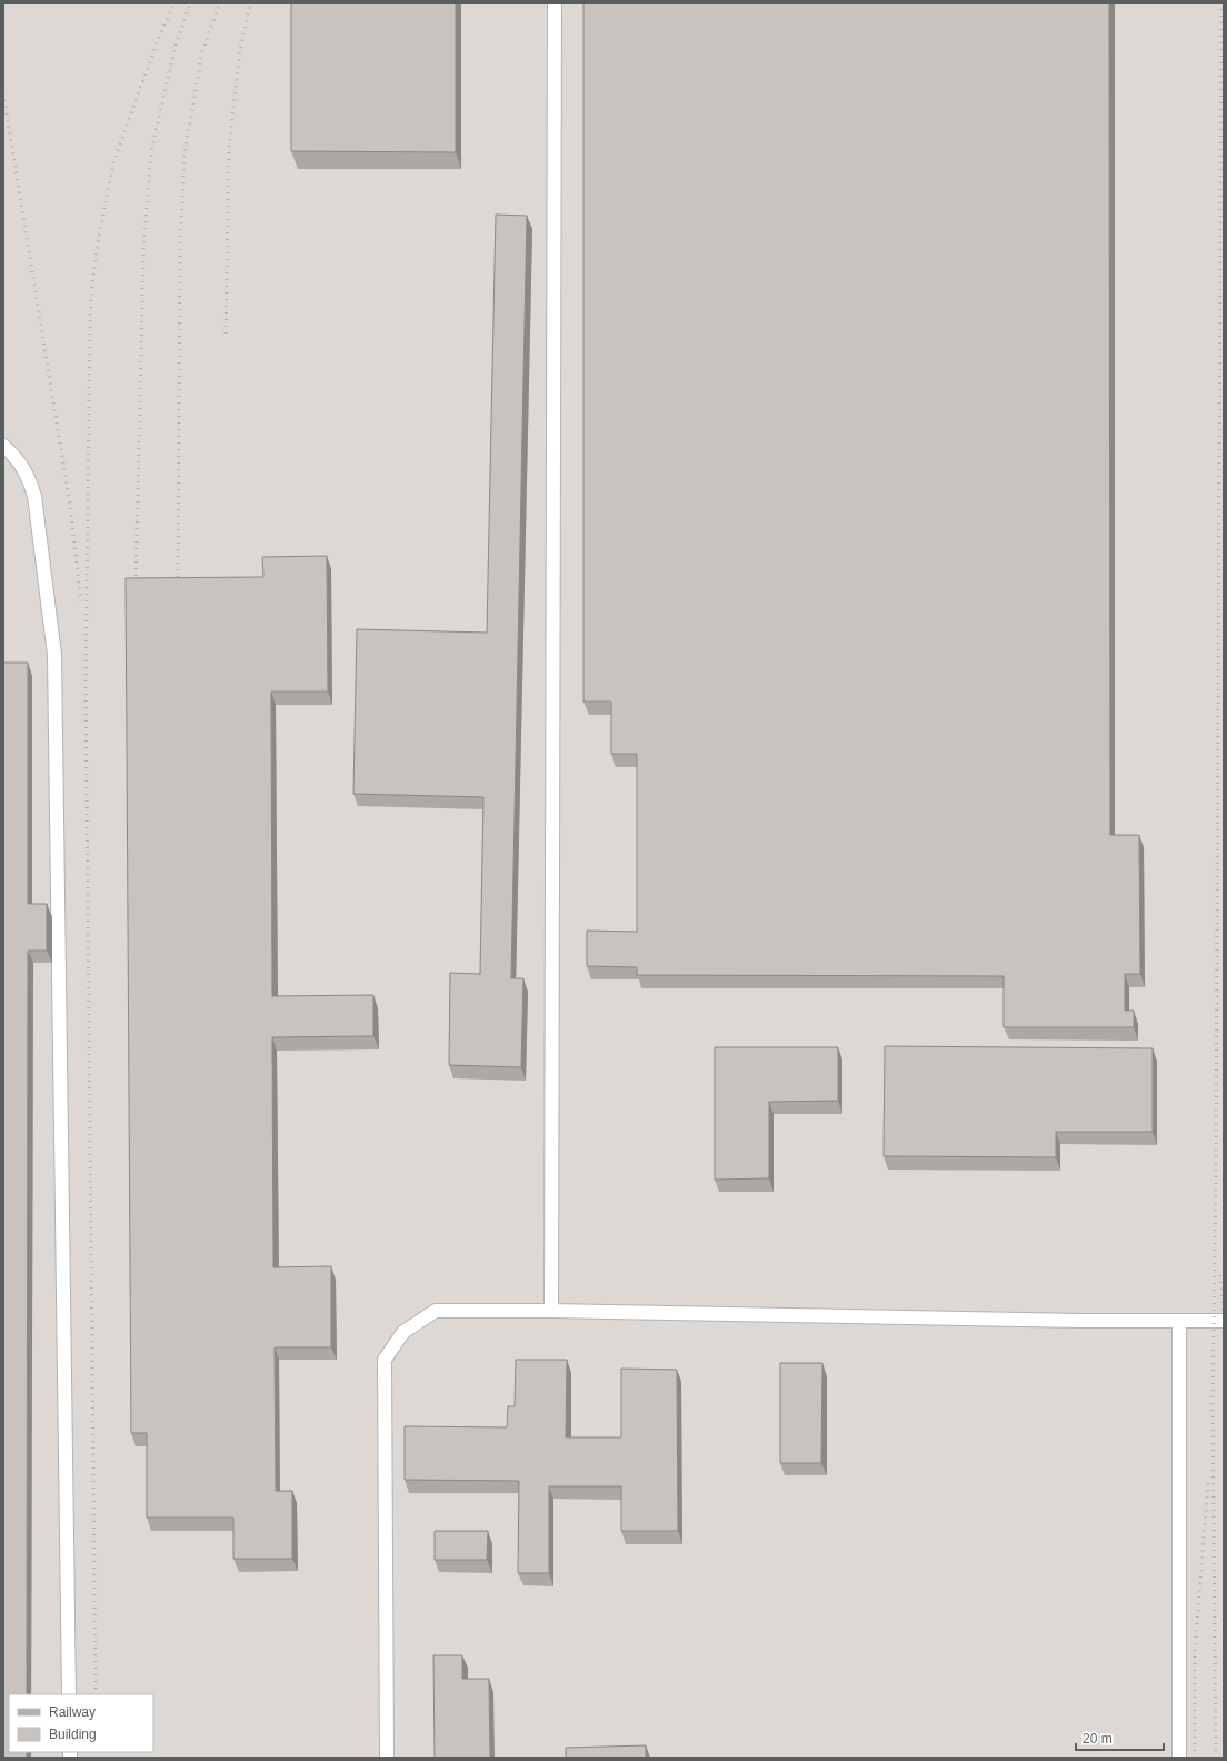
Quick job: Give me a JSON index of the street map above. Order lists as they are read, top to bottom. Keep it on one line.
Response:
{"legend":["Railway","Building"],"scale_bar":"20 m"}
